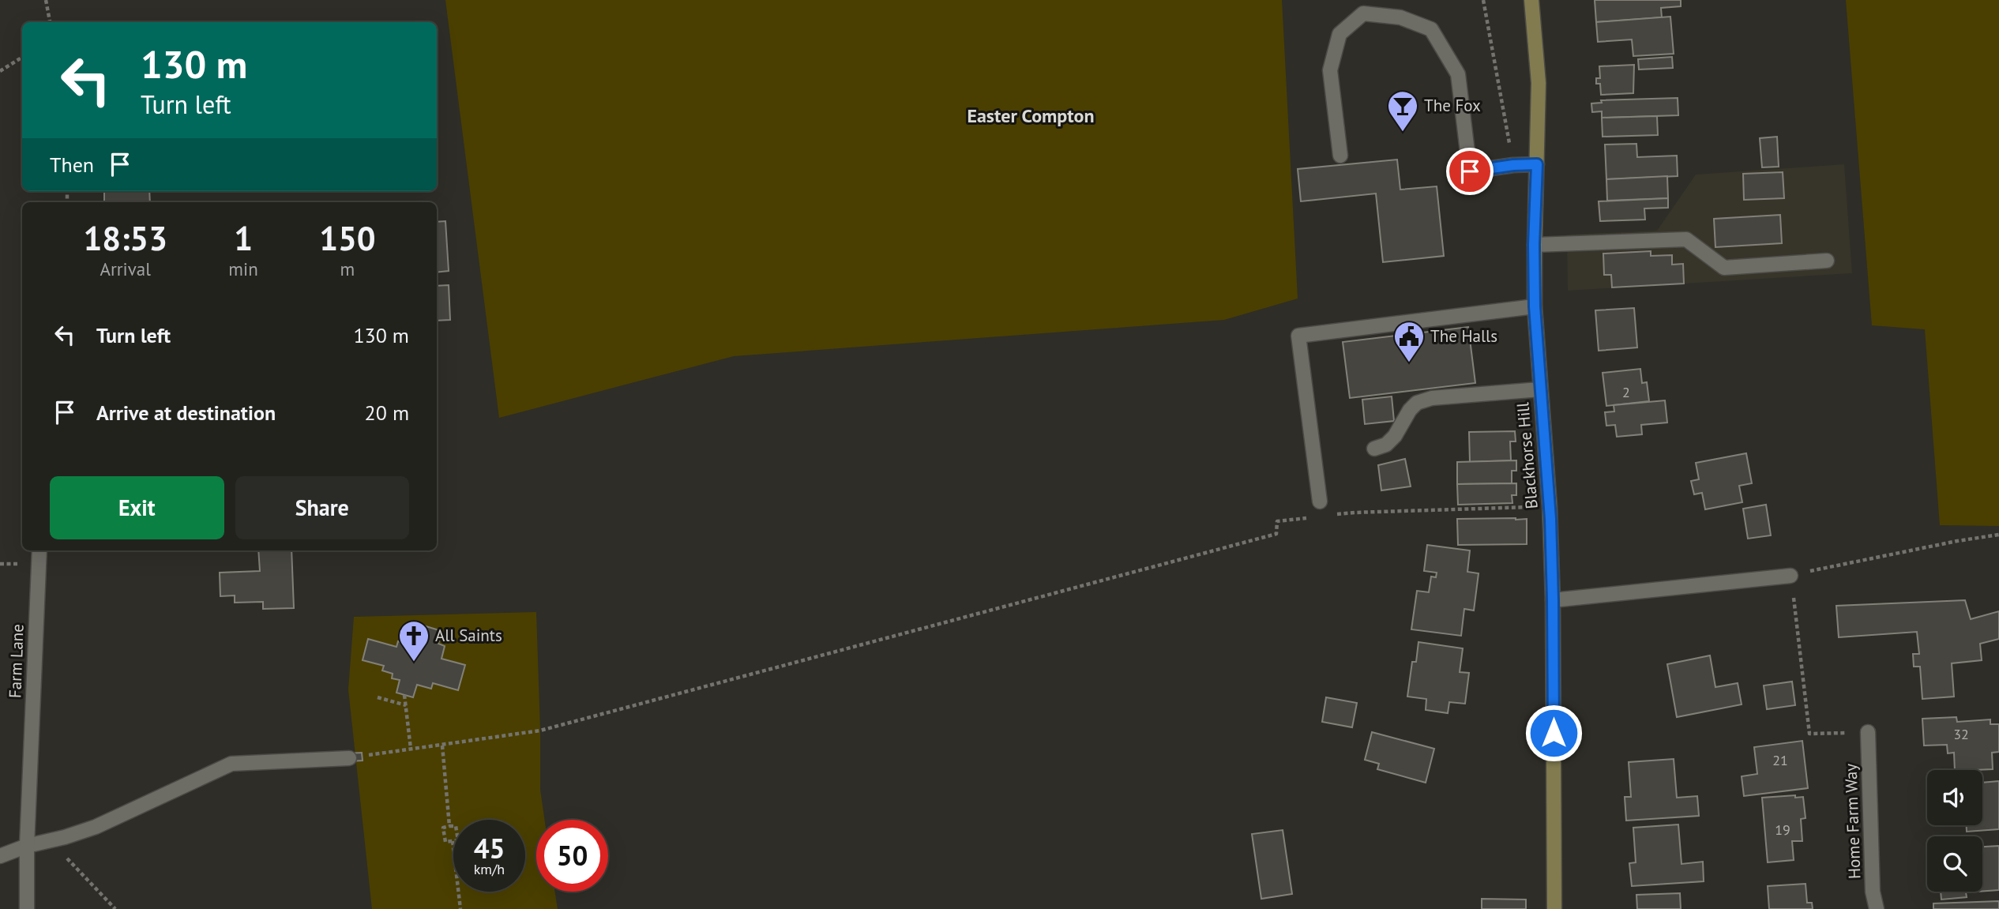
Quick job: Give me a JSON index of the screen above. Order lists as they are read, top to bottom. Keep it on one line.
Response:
{"streets":{"main road":["Blackhorse Hill"],"street":["Farm Lane","Home Farm Way"]},"districts":["Easter Compton"],"places":{"bar":["The Fox"],"public building":["The Halls"],"church":["All Saints"]},"house_numbers":["2","32","21","19"],"page":{"turn":["130 m","Turn left"],"then":"Then","eta":["18:53","Arrival","1","min","150","m"],"list":[{"name":"Turn left","value":"130 m"},{"name":"Arrive at destination","value":"20 m"}],"buttons":["Exit","Share"],"speed":"45 km/h","limit":"50"}}
